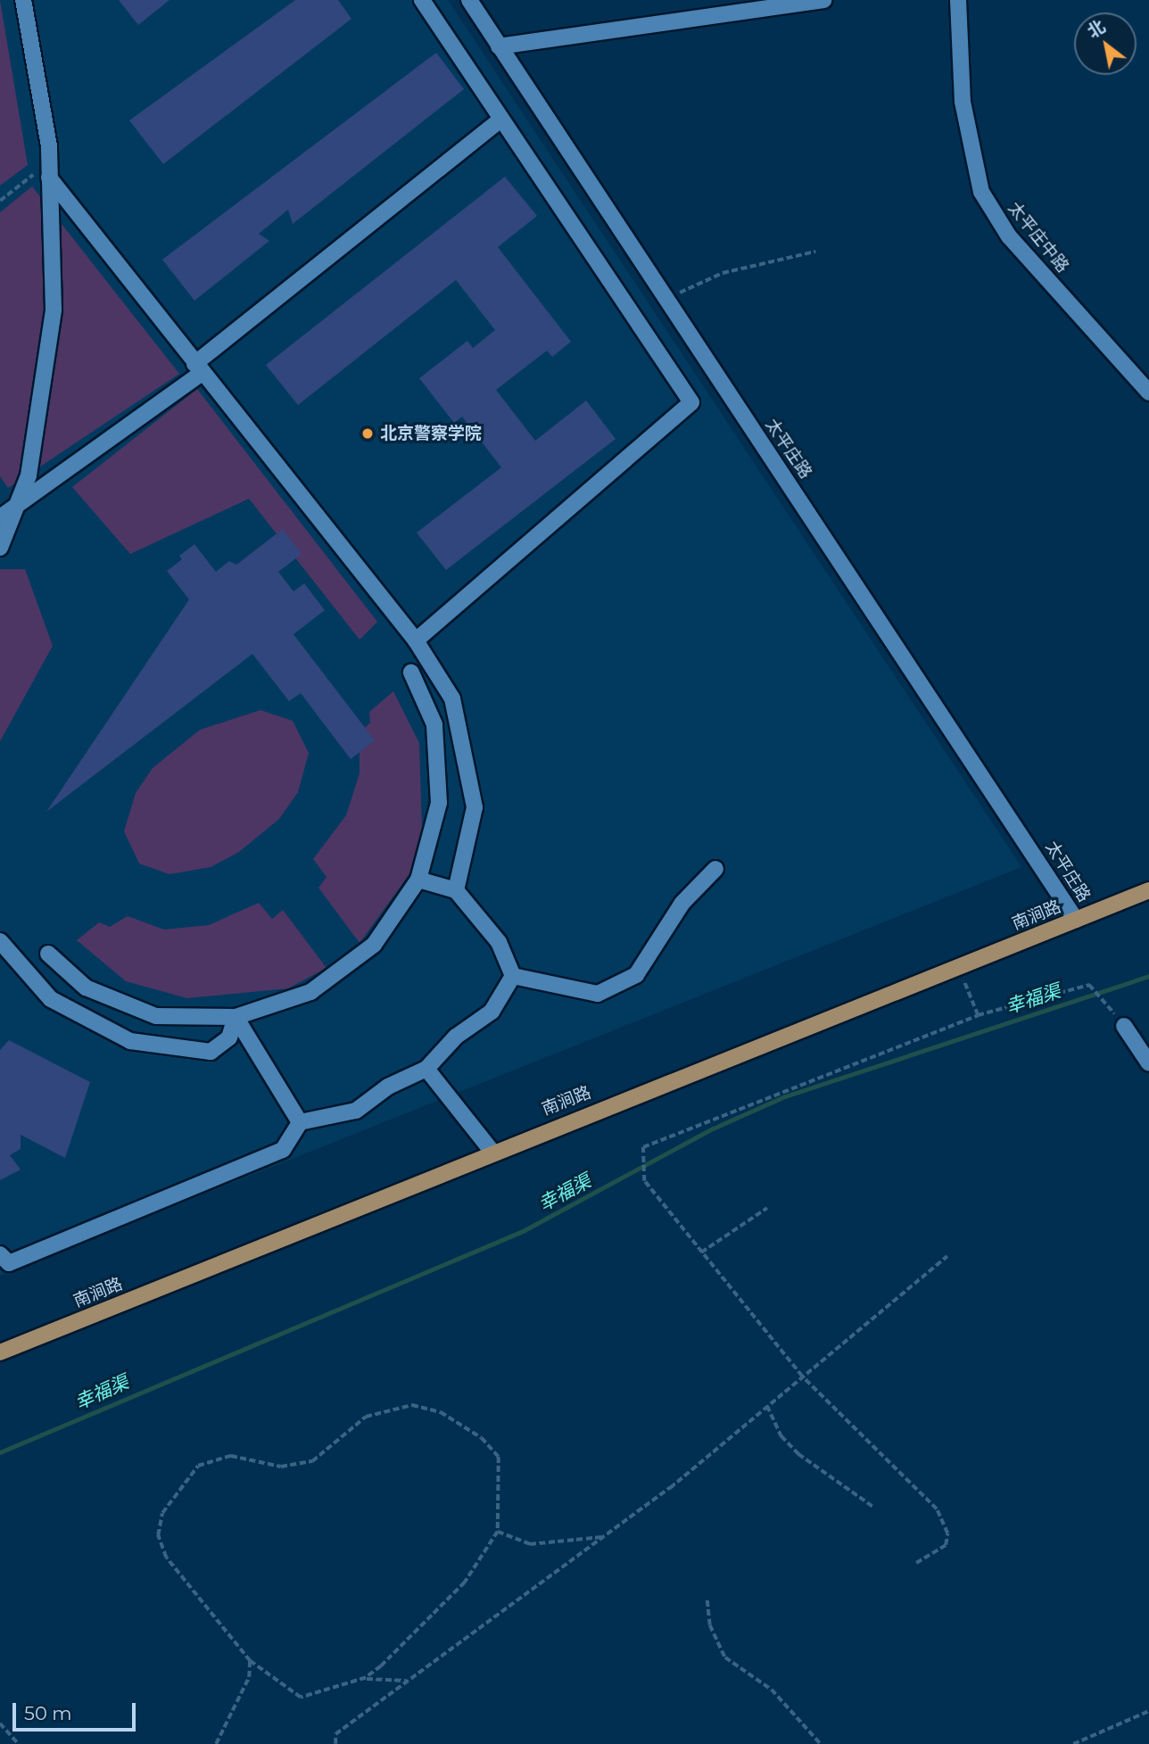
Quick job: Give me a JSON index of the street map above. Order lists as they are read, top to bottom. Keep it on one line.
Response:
{"streets":{"main road":["南涧路"],"street":["太平庄中路","太平庄路"]},"crossings":[["太平庄路","南涧路"]],"water":["幸福渠"],"places":["北京警察学院"],"scale_bar":"50 m","north":"top left"}
